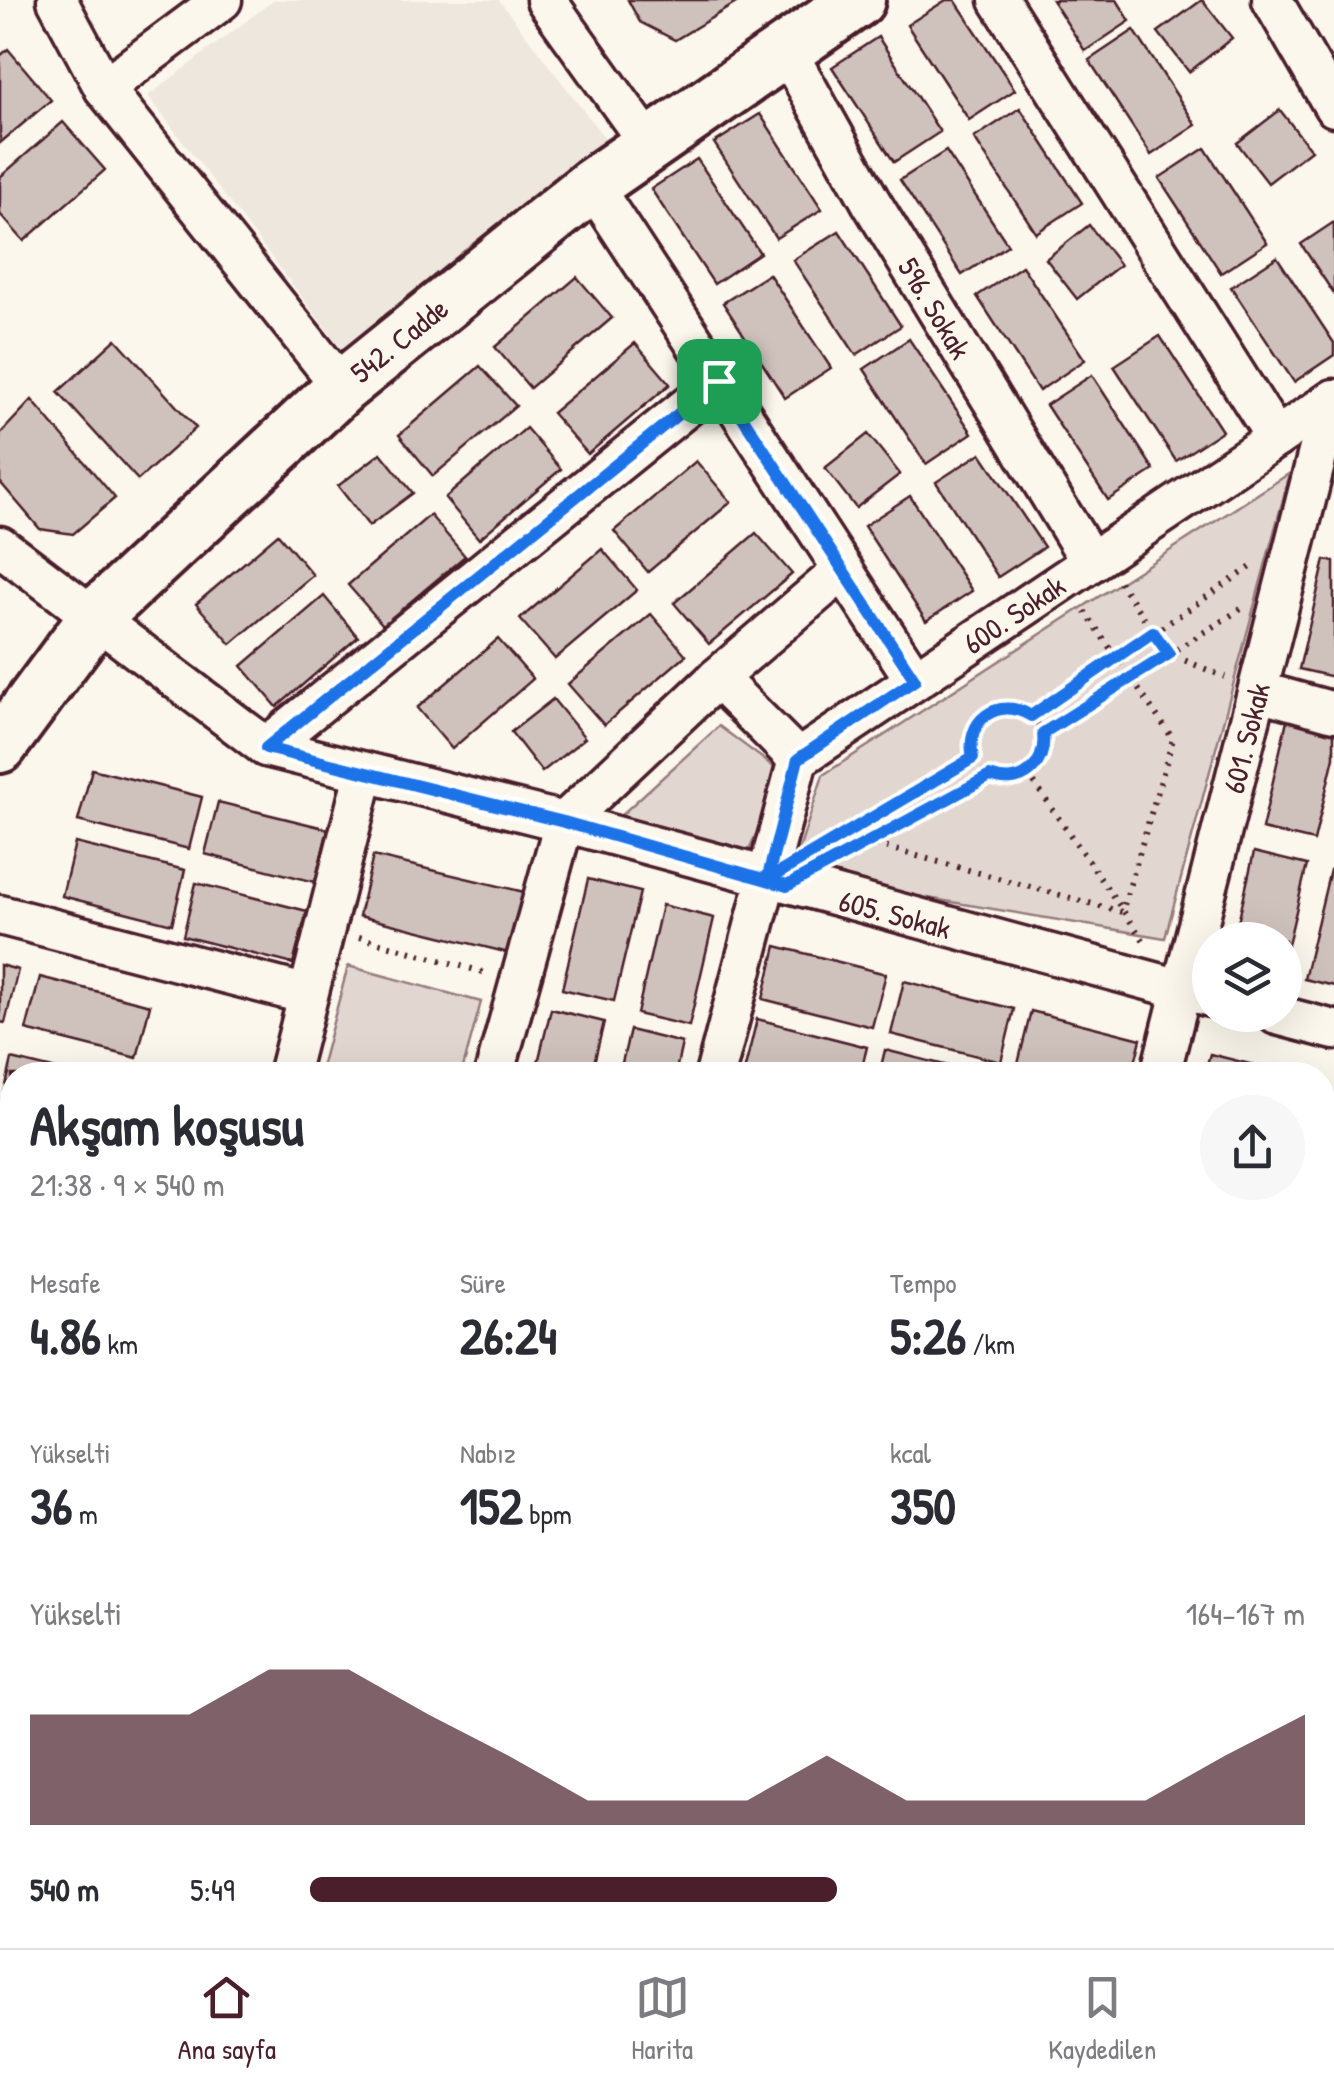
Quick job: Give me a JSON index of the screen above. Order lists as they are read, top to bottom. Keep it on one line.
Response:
{"streets":{"street":["596. Sokak","542. Cadde","600. Sokak","601. Sokak","605. Sokak"]},"crossings":[["596. Sokak","542. Cadde"],["596. Sokak","600. Sokak"],["542. Cadde","605. Sokak"],["600. Sokak","601. Sokak"]],"page":{"heading":["Akşam koşusu","21:38 · 9 × 540 m"],"stats":[["Mesafe","4.86 km"],["Süre","26:24"],["Tempo","5:26 /km"],["Yükselti","36 m"],["Nabız","152 bpm"],["kcal","350"]],"chart":["Yükselti","164–167 m"],"list":[{"name":"540 m","note":"5:49"}],"tabs":["Ana sayfa","Harita","Kaydedilen"]}}
